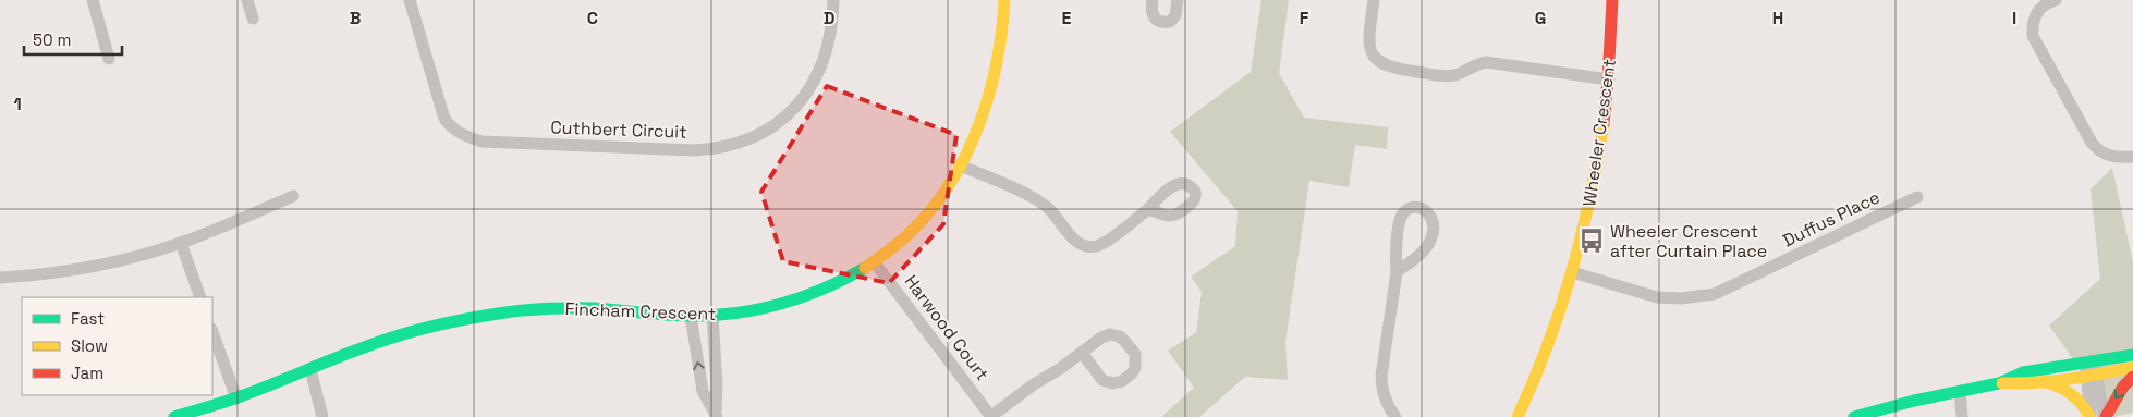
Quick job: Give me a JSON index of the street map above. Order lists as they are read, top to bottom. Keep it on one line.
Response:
{"streets":{"street":["Cuthbert Circuit","Wheeler Crescent","Duffus Place","Fincham Crescent","Harwood Court"]},"crossings":[["Wheeler Crescent","Duffus Place"],["Fincham Crescent","Harwood Court"]],"places":{"bus stop":["Wheeler Crescent after Curtain Place"]},"legend":["Fast","Slow","Jam"],"scale_bar":"50 m","grid":{"columns":["B","C","D","E","F","G","H","I"],"rows":["1"]}}
